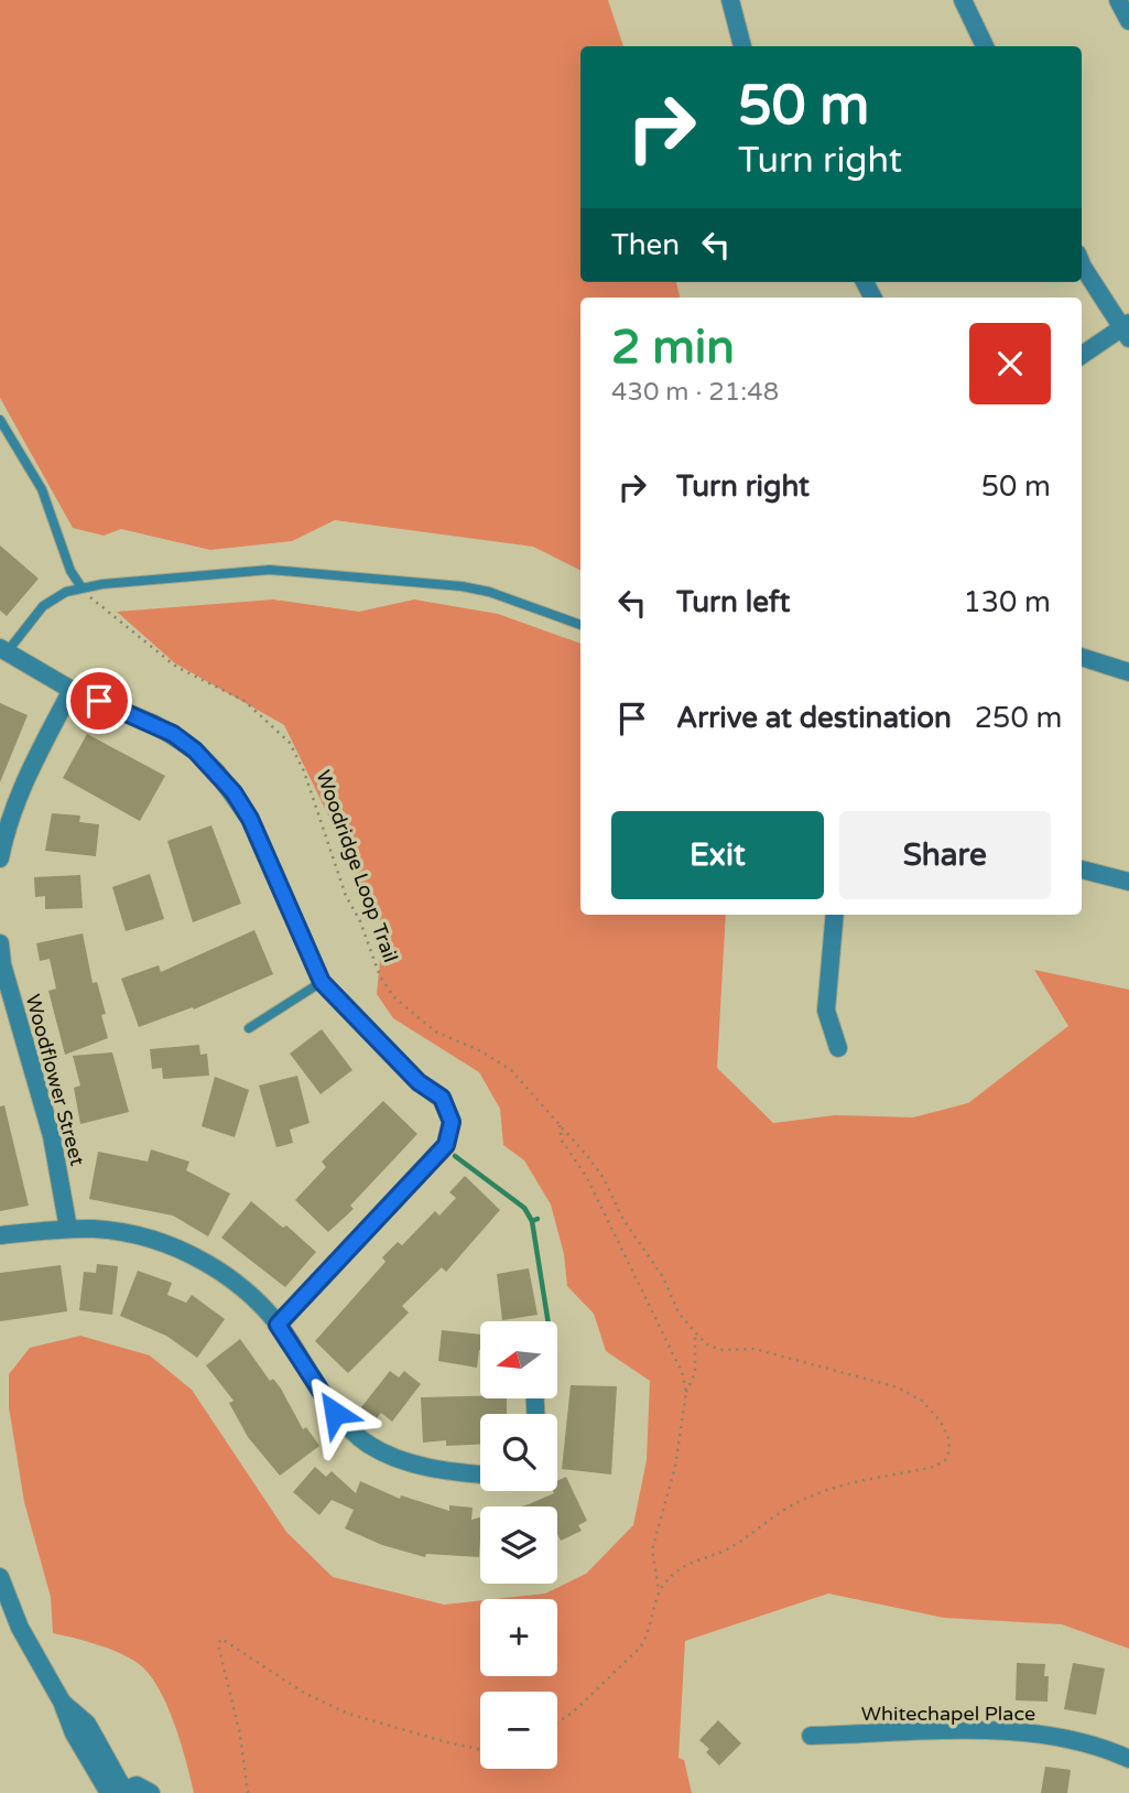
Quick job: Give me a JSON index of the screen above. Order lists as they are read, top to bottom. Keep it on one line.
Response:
{"streets":{"street":["Woodflower Street","Whitechapel Place"],"path":["Woodridge Loop Trail"]},"north":"left","page":{"turn":["50 m","Turn right"],"then":"Then","heading":["2 min","430 m · 21:48"],"list":[{"name":"Turn right","value":"50 m"},{"name":"Turn left","value":"130 m"},{"name":"Arrive at destination","value":"250 m"}],"buttons":["Exit","Share"],"map_buttons":["+","−"]}}
